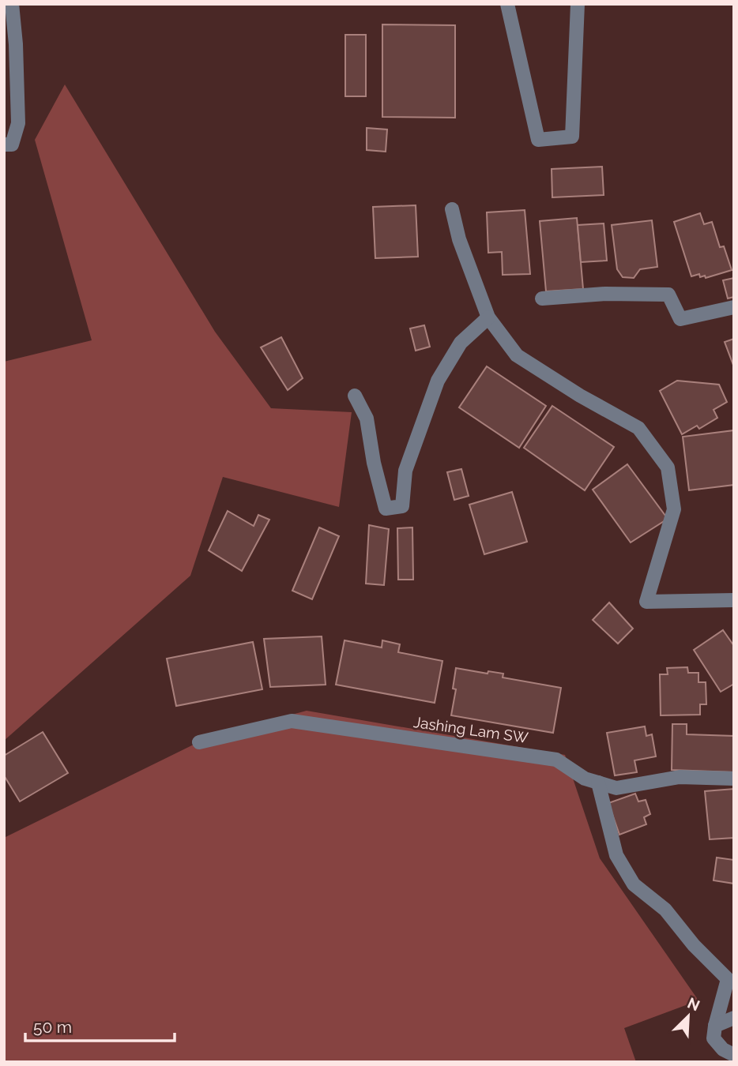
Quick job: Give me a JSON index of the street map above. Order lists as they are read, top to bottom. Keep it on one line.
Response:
{"streets":{"street":["Jashing Lam SW"]},"scale_bar":"50 m","north":"top right"}
